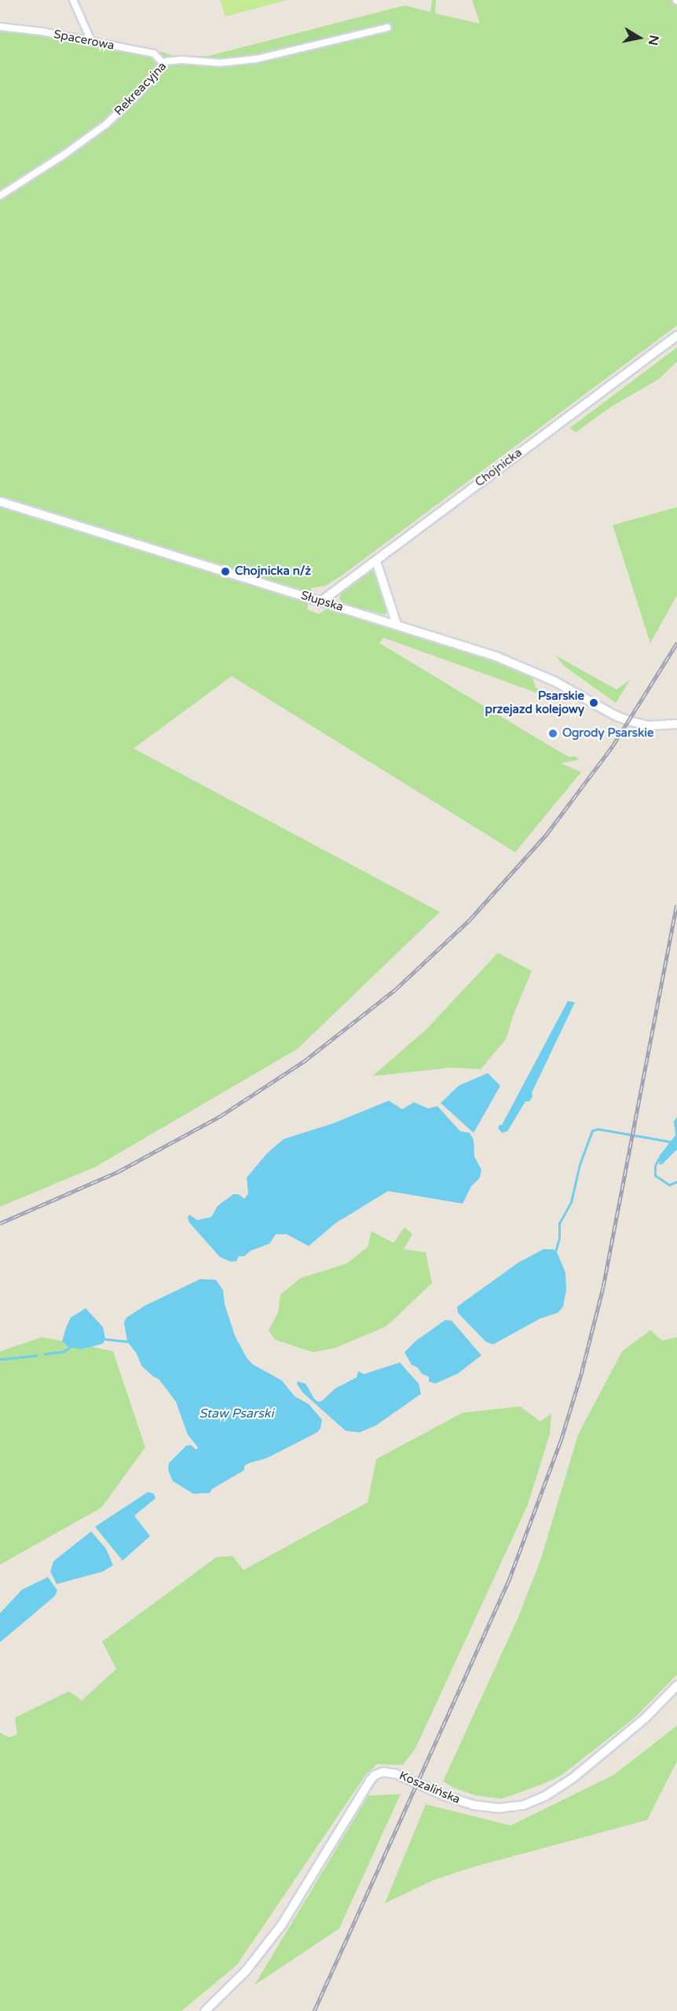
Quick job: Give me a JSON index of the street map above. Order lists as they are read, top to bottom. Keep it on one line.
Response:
{"streets":{"street":["Spacerowa","Rekreacyjna","Chojnicka","Słupska","Koszalińska"]},"crossings":[["Spacerowa","Rekreacyjna"],["Chojnicka","Słupska"]],"water":["Staw Psarski"],"places":["Chojnicka n/ż","Psarskie przejazd kolejowy","Ogrody Psarskie"],"north":"right"}
